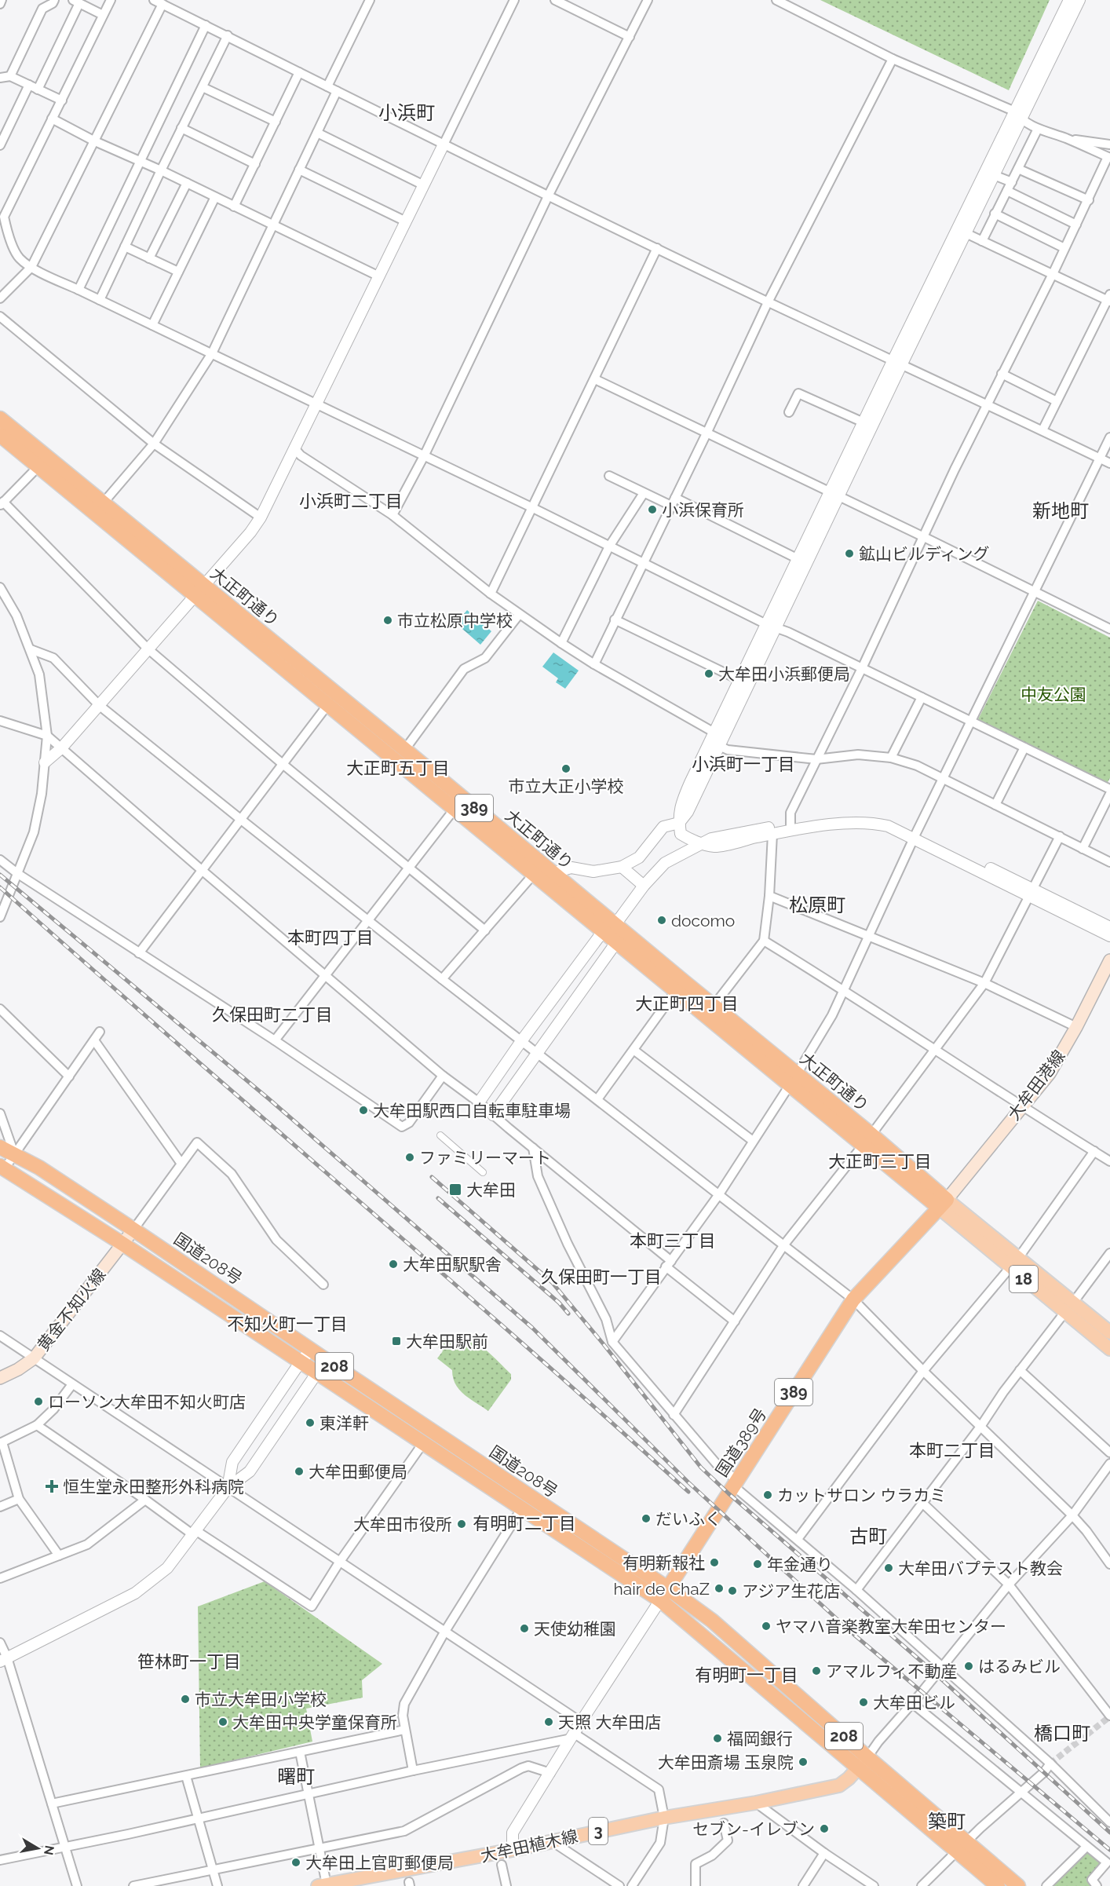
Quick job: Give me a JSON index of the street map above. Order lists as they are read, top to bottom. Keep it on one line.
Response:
{"streets":{"highway":["大正町通り","389","国道208号","208","国道389号"],"main road":["大牟田港線","18","黄金不知火線","3","大牟田植木線"]},"crossings":[["大正町通り","大牟田港線"],["大正町通り","18"],["大正町通り","国道389号"],["大牟田港線","18"],["大牟田港線","国道389号"],["国道208号","黄金不知火線"],["国道208号","国道389号"],["国道208号","大牟田植木線"],["18","国道389号"]],"districts":["小浜町","小浜町二丁目","新地町","小浜町一丁目","大正町五丁目","松原町","本町四丁目","大正町四丁目","久保田町二丁目","大正町三丁目","本町三丁目","久保田町一丁目","不知火町一丁目","本町二丁目","有明町二丁目","古町","笹林町一丁目","有明町一丁目","橋口町","曙町","築町"],"parks":["中友公園"],"places":{"other":["小浜保育所","鉱山ビルディング","市立松原中学校","大牟田小浜郵便局","市立大正小学校","docomo","大牟田駅西口自転車駐車場","ファミリーマート","大牟田駅駅舎","ローソン大牟田不知火町店","東洋軒","大牟田郵便局","カットサロン ウラカミ","だいふく","大牟田市役所","有明新報社","年金通り","大牟田バプテスト教会","hair de ChaZ","アジア生花店","ヤマハ音楽教室大牟田センター","天使幼稚園","はるみビル","アマルフィ不動産","市立大牟田小学校","大牟田ビル","大牟田中央学童保育所","天照 大牟田店","福岡銀行","大牟田斎場 玉泉院","セブン-イレブン","大牟田上官町郵便局"],"transit":["大牟田","大牟田駅前"],"health":["恒生堂永田整形外科病院"]},"north":"right"}
